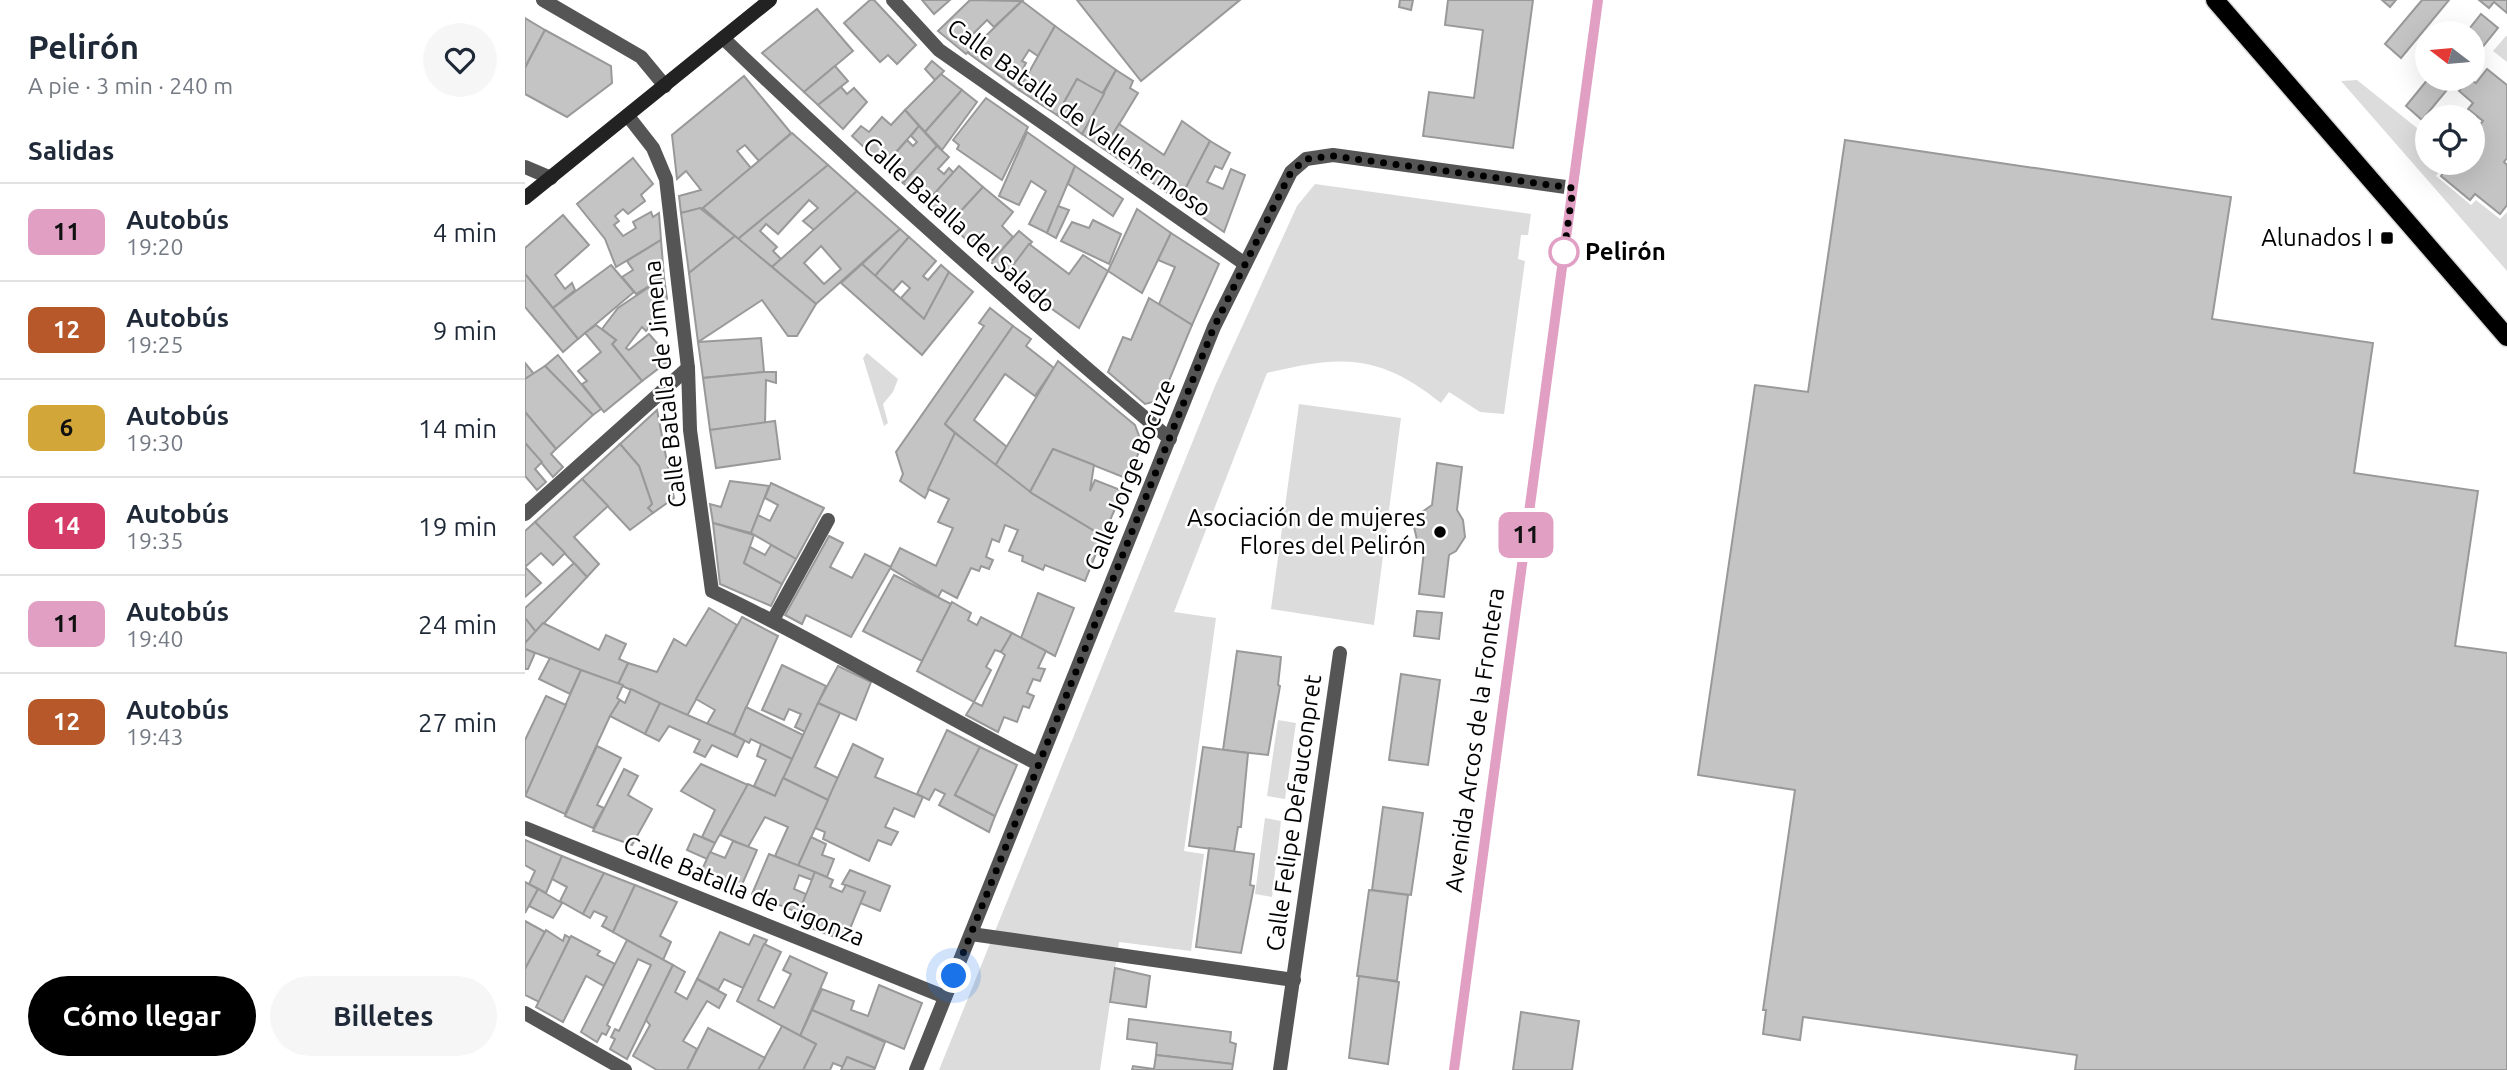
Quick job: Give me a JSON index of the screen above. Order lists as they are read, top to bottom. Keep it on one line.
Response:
{"streets":{"main road":["Avenida Arcos de la Frontera"],"street":["Calle Batalla de Vallehermoso","Calle Batalla del Salado","Calle Batalla de Jimena","Calle Jorge Bocuze","Calle Felipe Defauconpret","Calle Batalla de Gigonza"]},"crossings":[["Calle Batalla de Vallehermoso","Calle Jorge Bocuze"],["Calle Batalla del Salado","Calle Jorge Bocuze"],["Calle Batalla de Jimena","Calle Jorge Bocuze"],["Calle Jorge Bocuze","Avenida Arcos de la Frontera"],["Calle Jorge Bocuze","Calle Felipe Defauconpret"],["Calle Jorge Bocuze","Calle Batalla de Gigonza"]],"places":{"transit":["Alunados I"],"other":["Pelirón","Asociación de mujeres Flores del Pelirón"]},"lines":["bus line 11"],"north":"left","page":{"heading":[["Pelirón","A pie · 3 min · 240 m"],"Salidas"],"on_map":"11","list":[{"mark":"11","name":"Autobús","note":"19:20","value":"4 min"},{"mark":"12","name":"Autobús","note":"19:25","value":"9 min"},{"mark":"6","name":"Autobús","note":"19:30","value":"14 min"},{"mark":"14","name":"Autobús","note":"19:35","value":"19 min"},{"mark":"11","name":"Autobús","note":"19:40","value":"24 min"},{"mark":"12","name":"Autobús","note":"19:43","value":"27 min"}],"buttons":["Cómo llegar","Billetes"]}}
